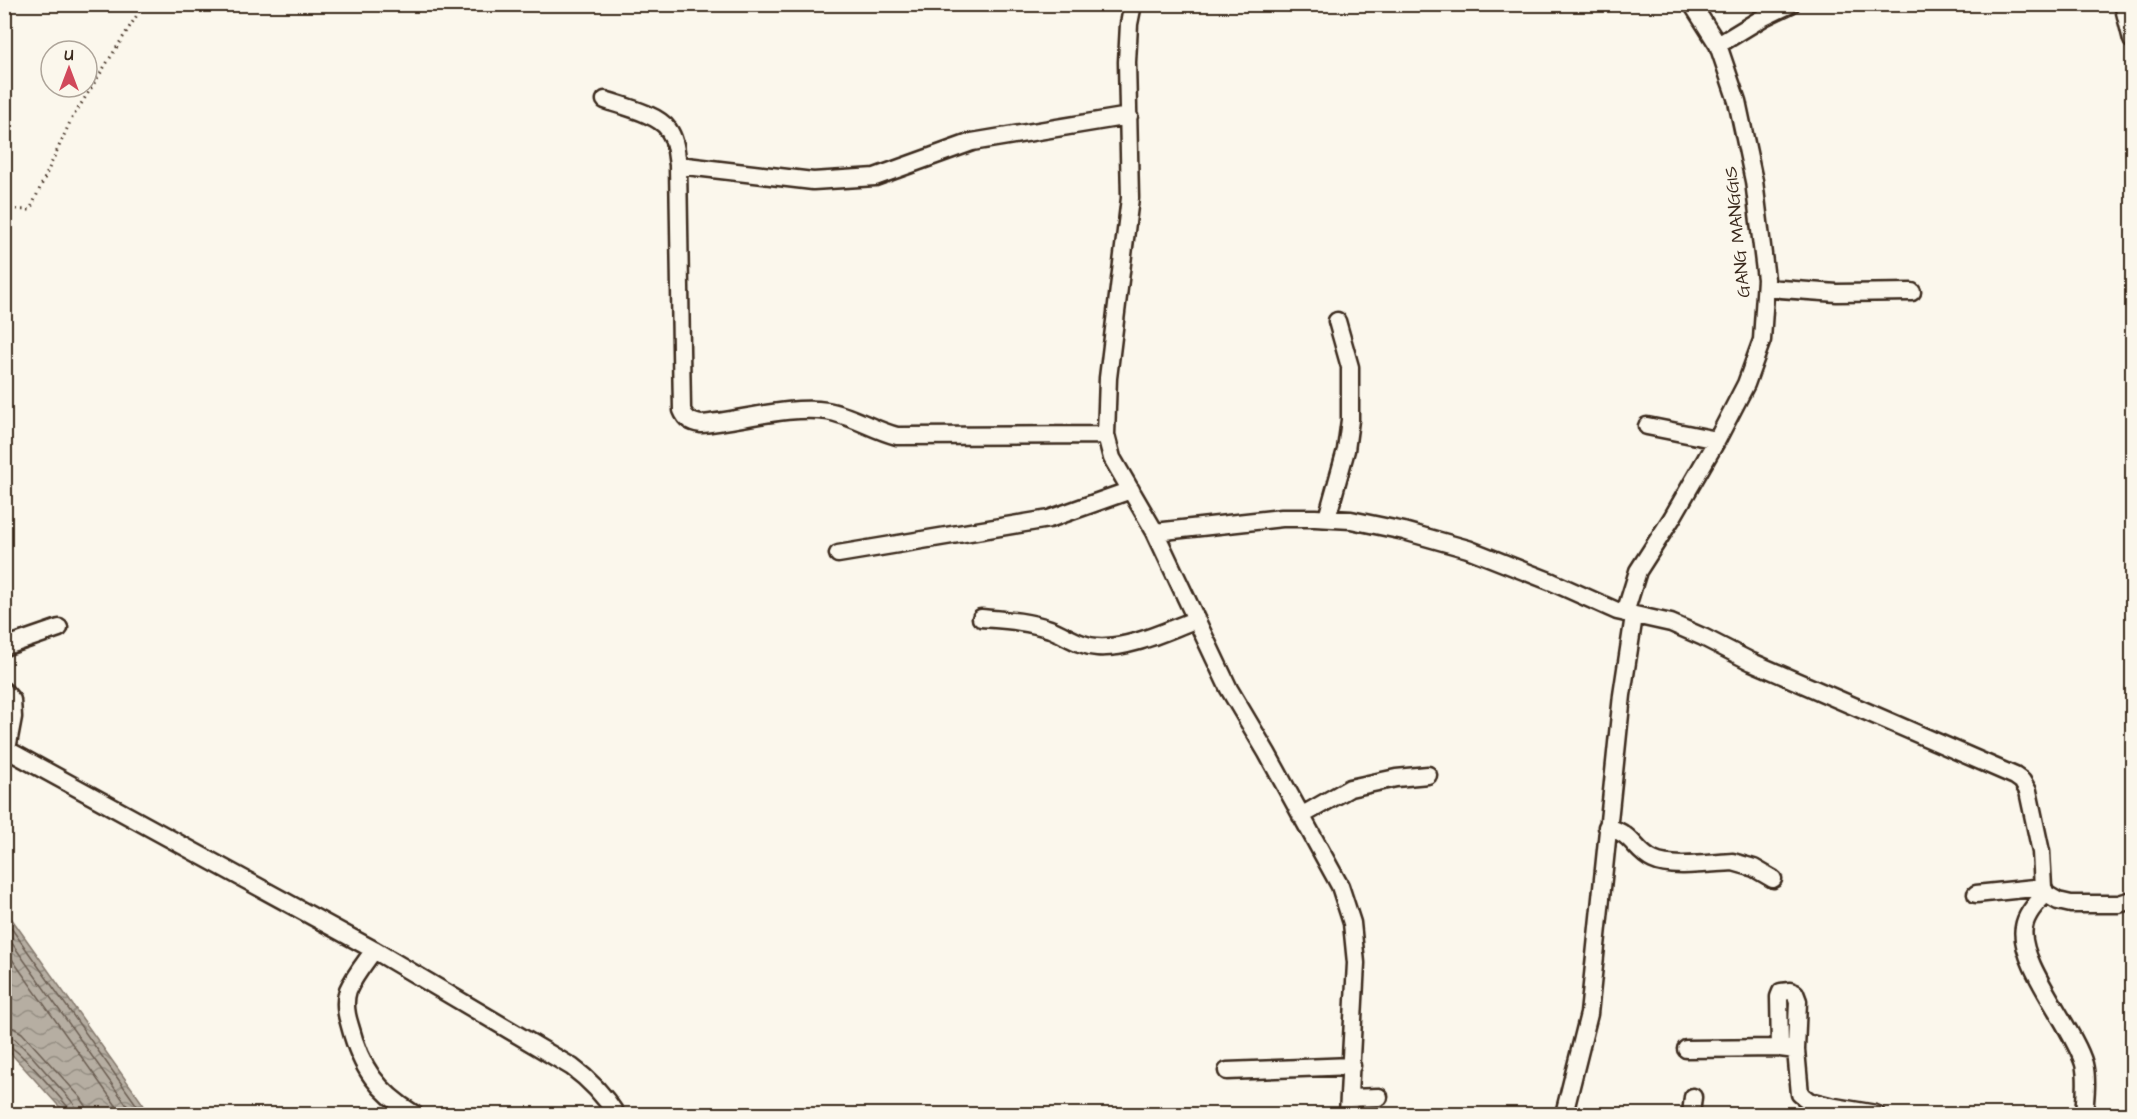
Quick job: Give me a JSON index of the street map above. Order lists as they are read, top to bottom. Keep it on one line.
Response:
{"streets":{"street":["GANG MANGGIS"]},"north":"top"}
